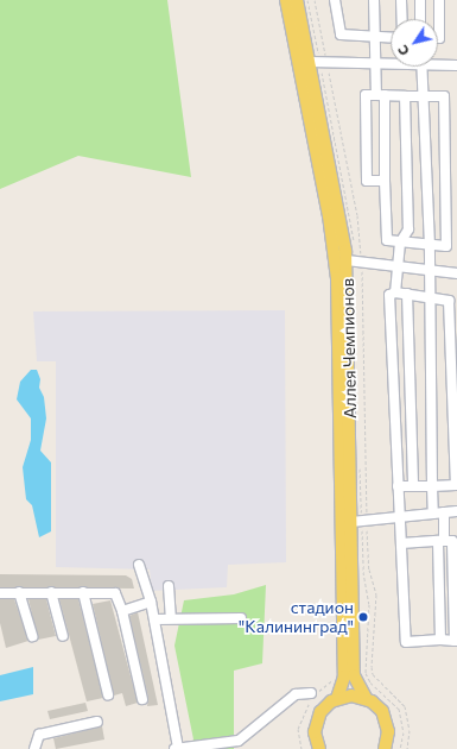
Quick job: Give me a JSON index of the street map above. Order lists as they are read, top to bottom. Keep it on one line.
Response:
{"streets":{"main road":["Аллея Чемпионов"]},"places":["стадион \"Калининград\""],"north":"bottom left"}
